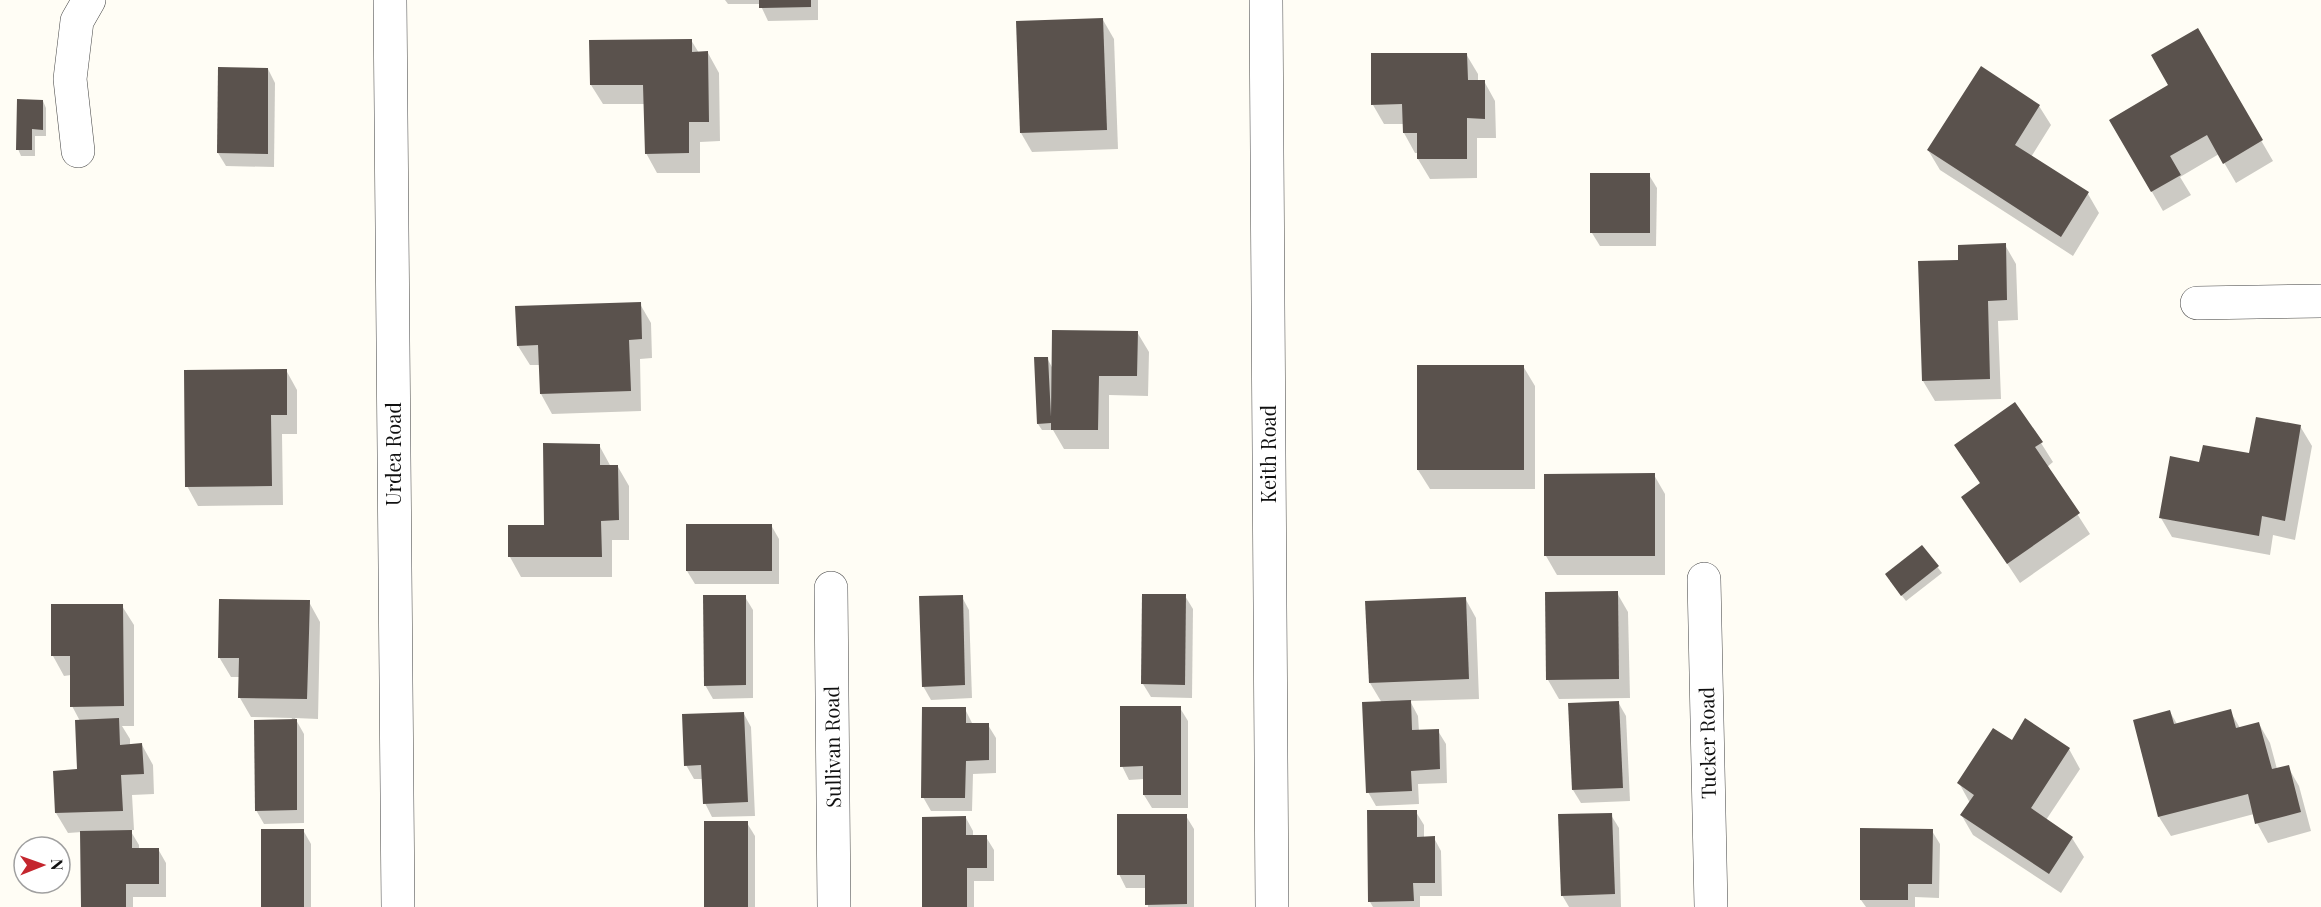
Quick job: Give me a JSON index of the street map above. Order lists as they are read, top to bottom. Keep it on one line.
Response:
{"streets":{"street":["Urdea Road","Keith Road","Tucker Road","Sullivan Road"]},"north":"right"}
